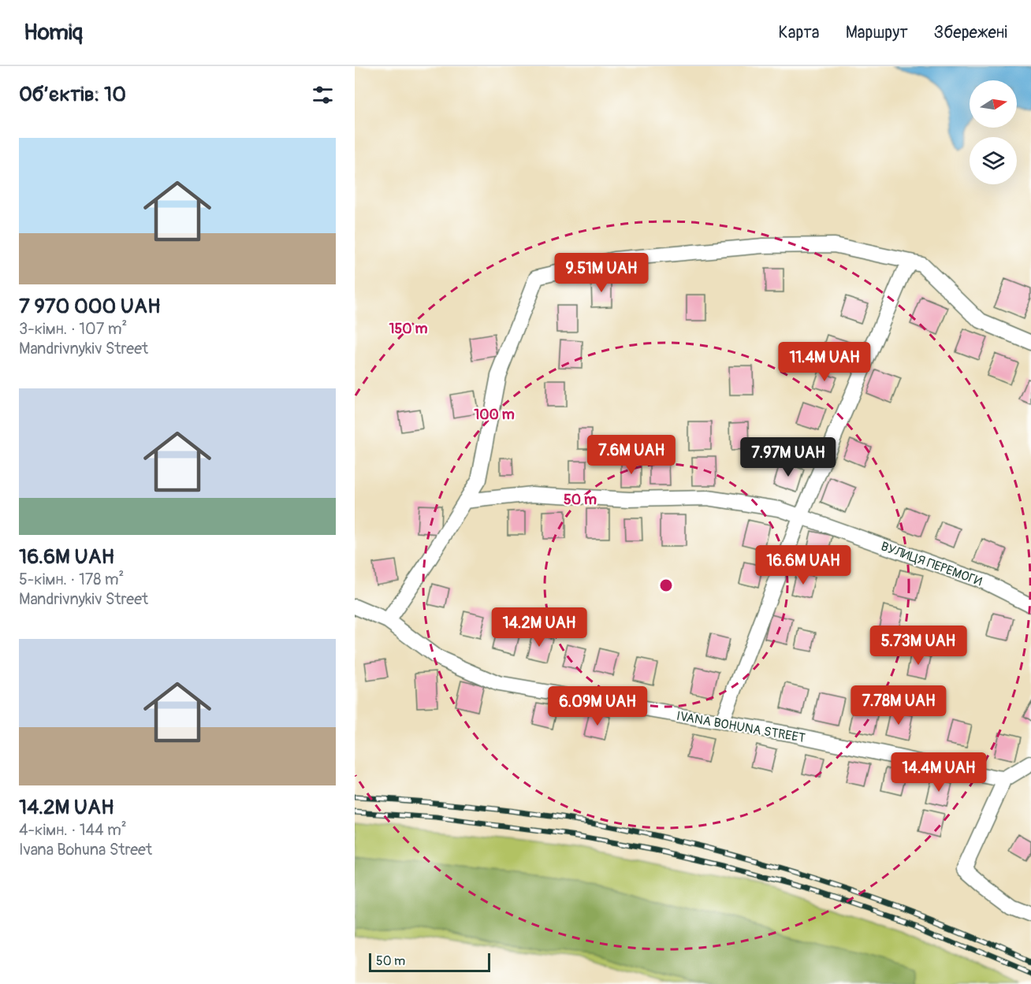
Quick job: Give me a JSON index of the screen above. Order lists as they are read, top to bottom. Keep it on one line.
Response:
{"streets":{"street":["ВУЛИЦЯ ПЕРЕМОГИ","IVANA BOHUNA STREET"]},"scale_bar":"50 m","north":"right","page":{"header":"Homiq","nav":["Карта","Маршрут","Збережені"],"heading":"Об’єктів: 10","list":[{"name":"7 970 000 UAH","note":"3-кімн. · 107 m² · Mandrivnykiv Street"},{"name":"16.6M UAH","note":"5-кімн. · 178 m² · Mandrivnykiv Street"},{"name":"14.2M UAH","note":"4-кімн. · 144 m² · Ivana Bohuna Street"}],"price":["9.51M UAH","11.4M UAH","7.6M UAH","7.97M UAH","16.6M UAH","14.2M UAH","5.73M UAH","7.78M UAH","6.09M UAH","14.4M UAH"],"scale":"50 m"},"rings":["150 m","100 m","50 m"]}
